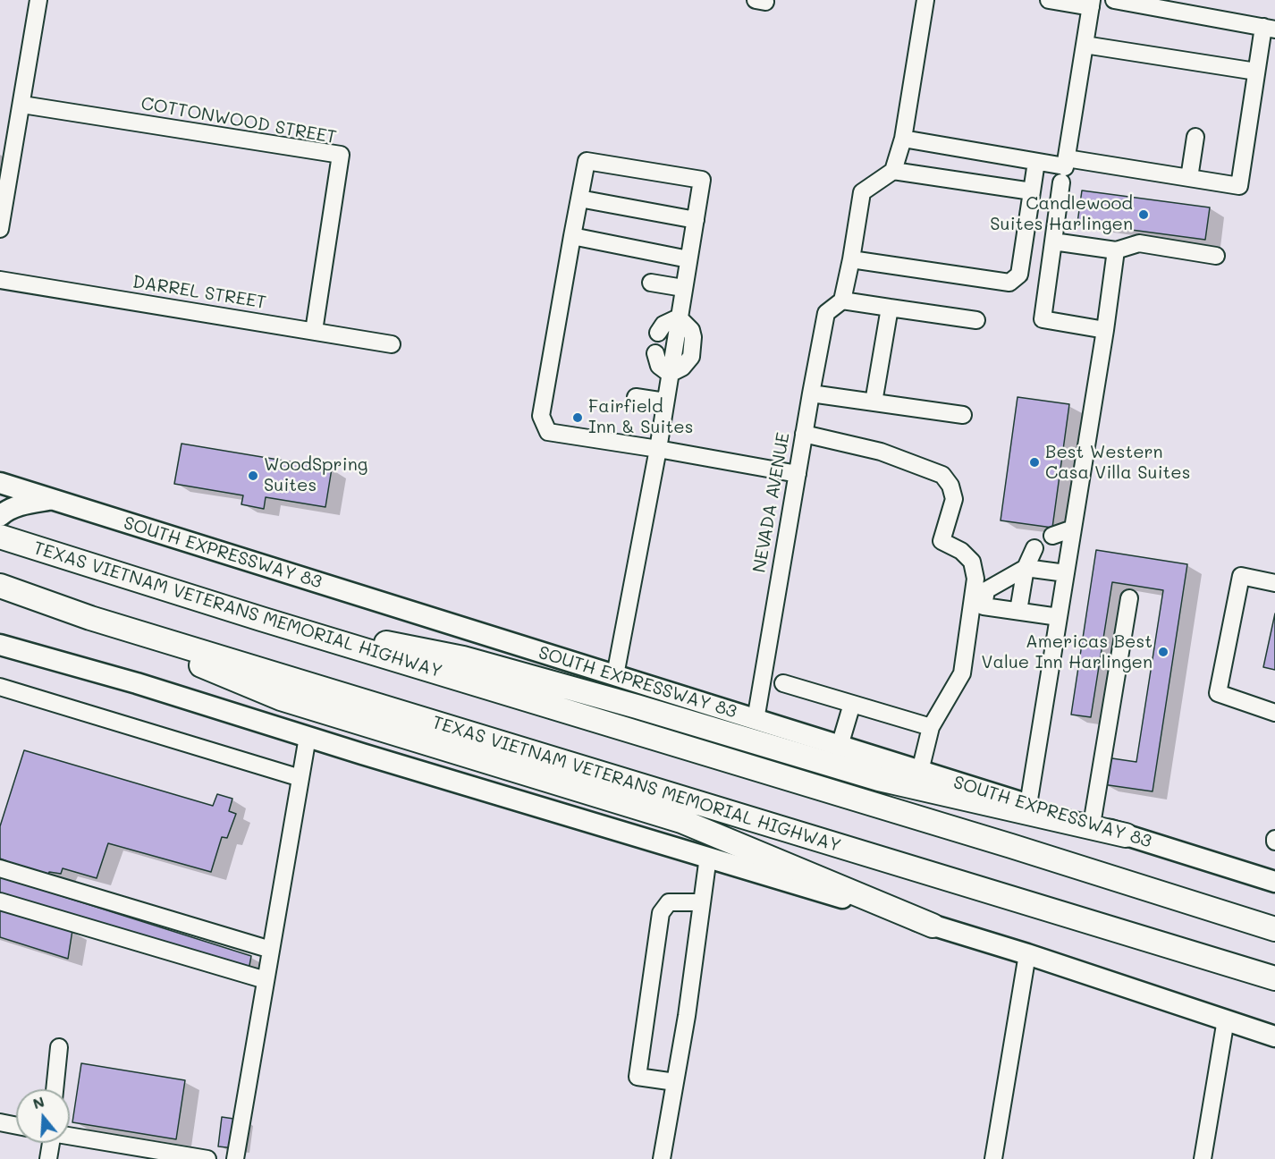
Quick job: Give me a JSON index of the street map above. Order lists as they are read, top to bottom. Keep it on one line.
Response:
{"streets":{"highway":["TEXAS VIETNAM VETERANS MEMORIAL HIGHWAY"],"main road":["SOUTH EXPRESSWAY 83"],"street":["COTTONWOOD STREET","DARREL STREET","NEVADA AVENUE"]},"crossings":[["COTTONWOOD STREET","DARREL STREET"],["NEVADA AVENUE","SOUTH EXPRESSWAY 83"]],"places":["Candlewood Suites Harlingen","Fairfield Inn & Suites","Best Western Casa Villa Suites","WoodSpring Suites","Americas Best Value Inn Harlingen"],"north":"top"}
